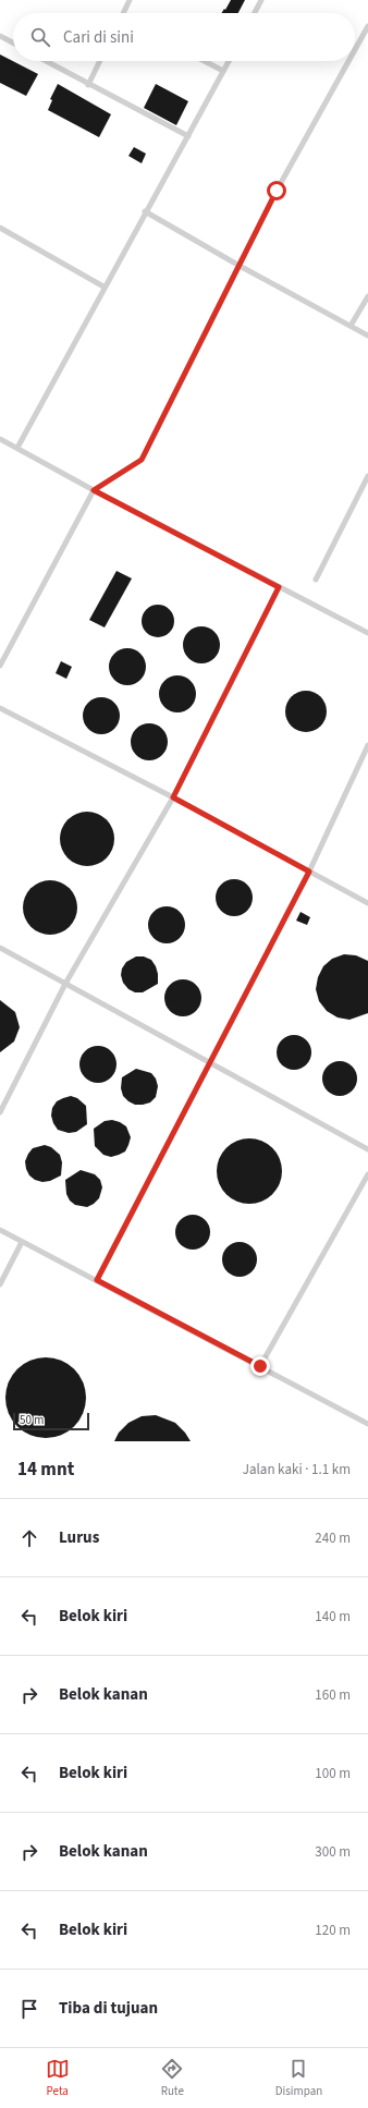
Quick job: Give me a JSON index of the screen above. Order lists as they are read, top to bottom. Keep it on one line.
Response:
{"scale_bar":"50 m","page":{"search":"Cari di sini","scale":"50 m","heading":["14 mnt","Jalan kaki · 1.1 km"],"list":[["Lurus","240 m"],["Belok kiri","140 m"],["Belok kanan","160 m"],["Belok kiri","100 m"],["Belok kanan","300 m"],["Belok kiri","120 m"],"Tiba di tujuan"],"nav":["Peta","Rute","Disimpan"]}}
